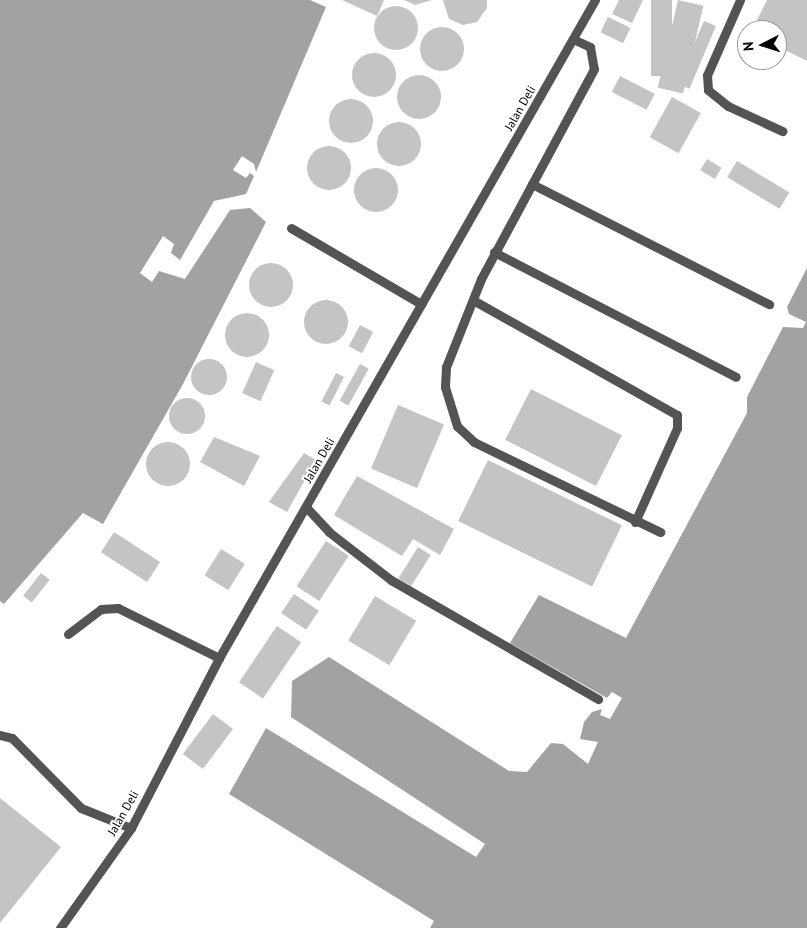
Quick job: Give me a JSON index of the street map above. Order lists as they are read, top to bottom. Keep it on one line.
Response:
{"streets":{"lane":["Jalan Deli"]},"north":"left"}
